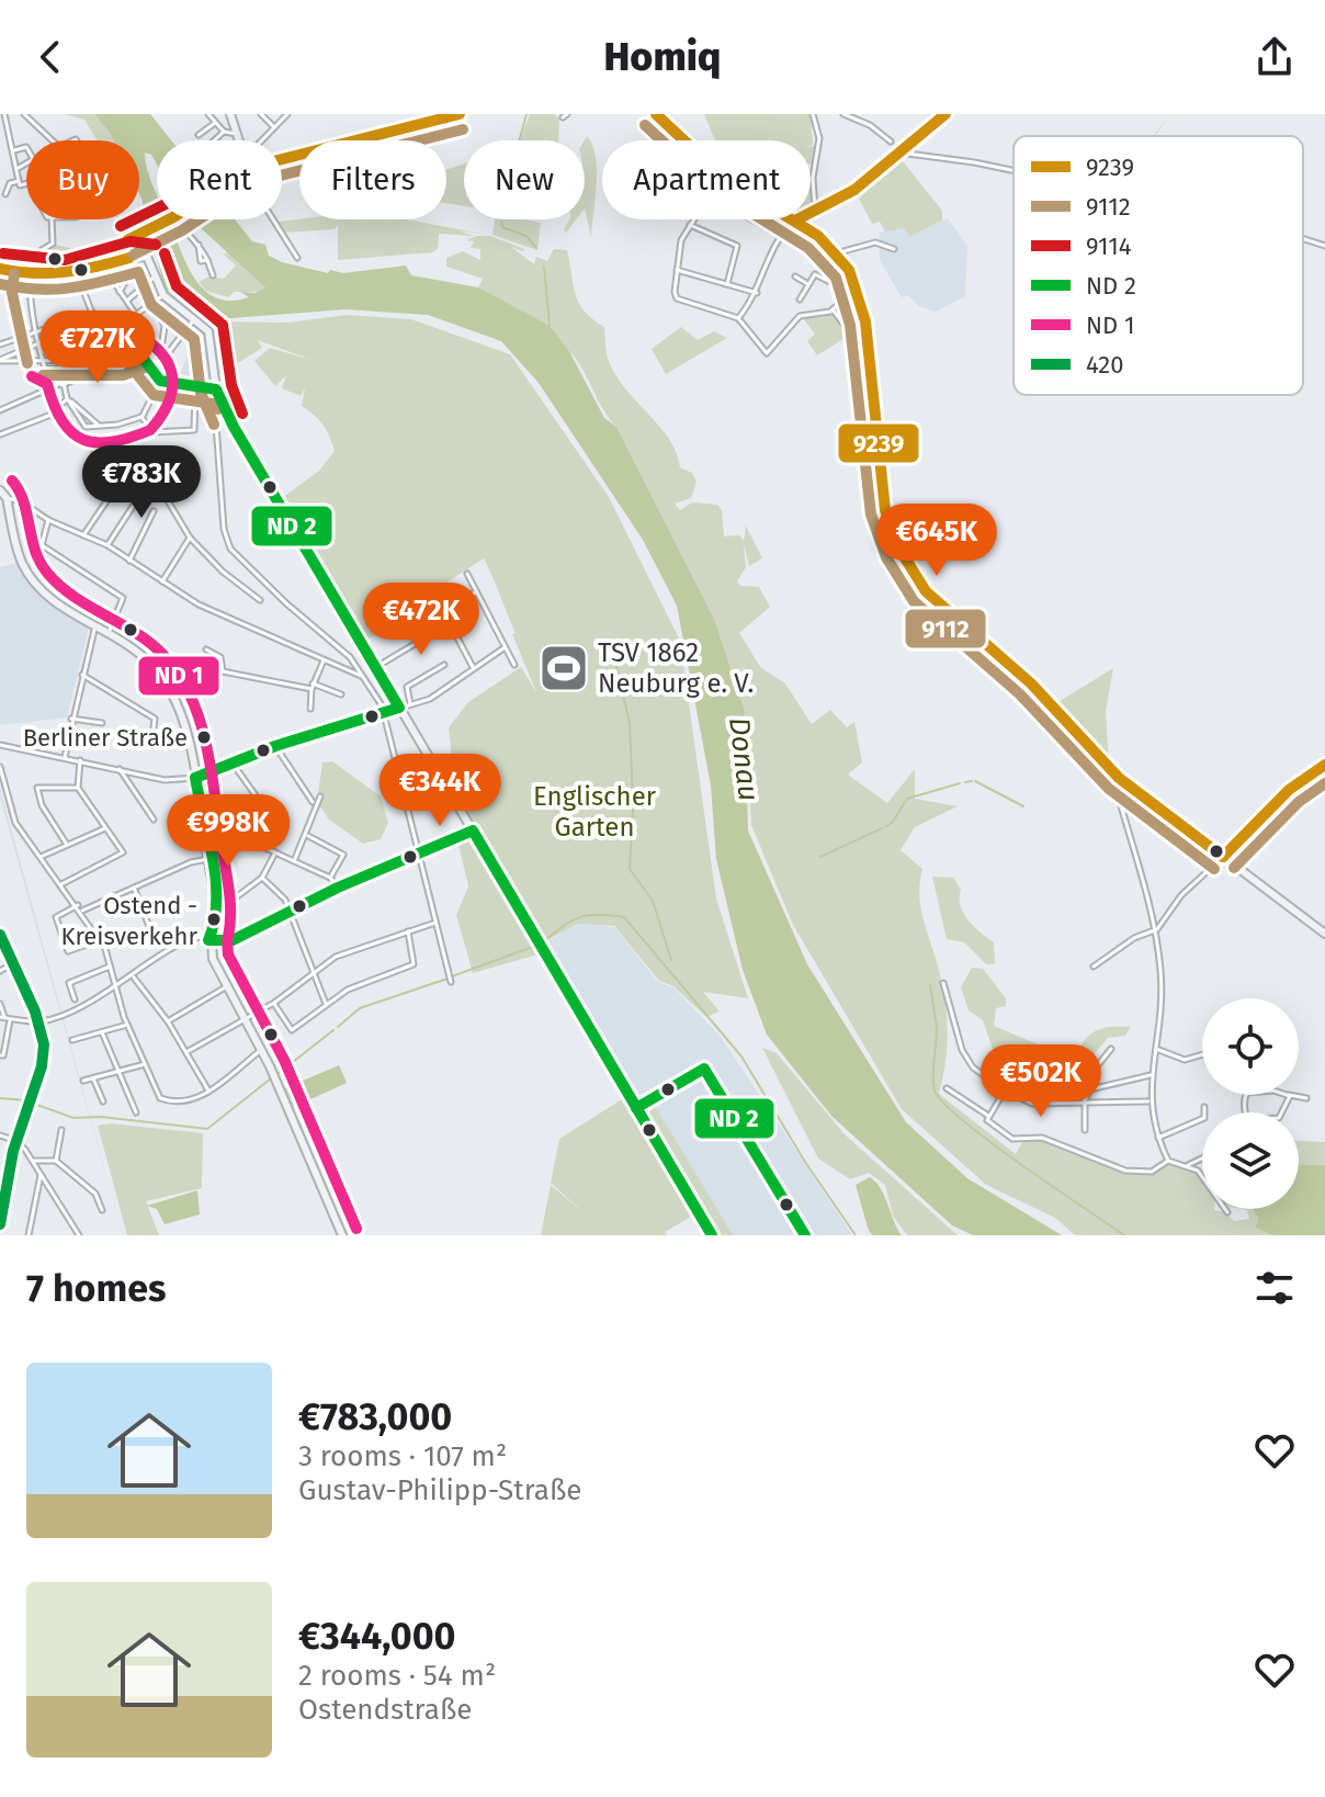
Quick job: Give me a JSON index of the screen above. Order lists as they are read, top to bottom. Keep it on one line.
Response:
{"water":["Donau"],"parks":["Englischer Garten"],"places":{"sports":["TSV 1862 Neuburg e. V."],"other":["Berliner Straße","Ostend - Kreisverkehr"]},"lines":["transit line 9239","transit line 9112","transit line 9114","transit line 420"],"legend":["9239","9112","9114","ND 2","ND 1","420"],"page":{"header":"Homiq","chip":["Buy","Rent","Filters","New","Apartment"],"price":["€727K","€783K","€645K","€472K","€344K","€998K","€502K"],"heading":"7 homes","list":[{"name":"€783,000","note":"3 rooms · 107 m² · Gustav-Philipp-Straße"},{"name":"€344,000","note":"2 rooms · 54 m² · Ostendstraße"}]}}
